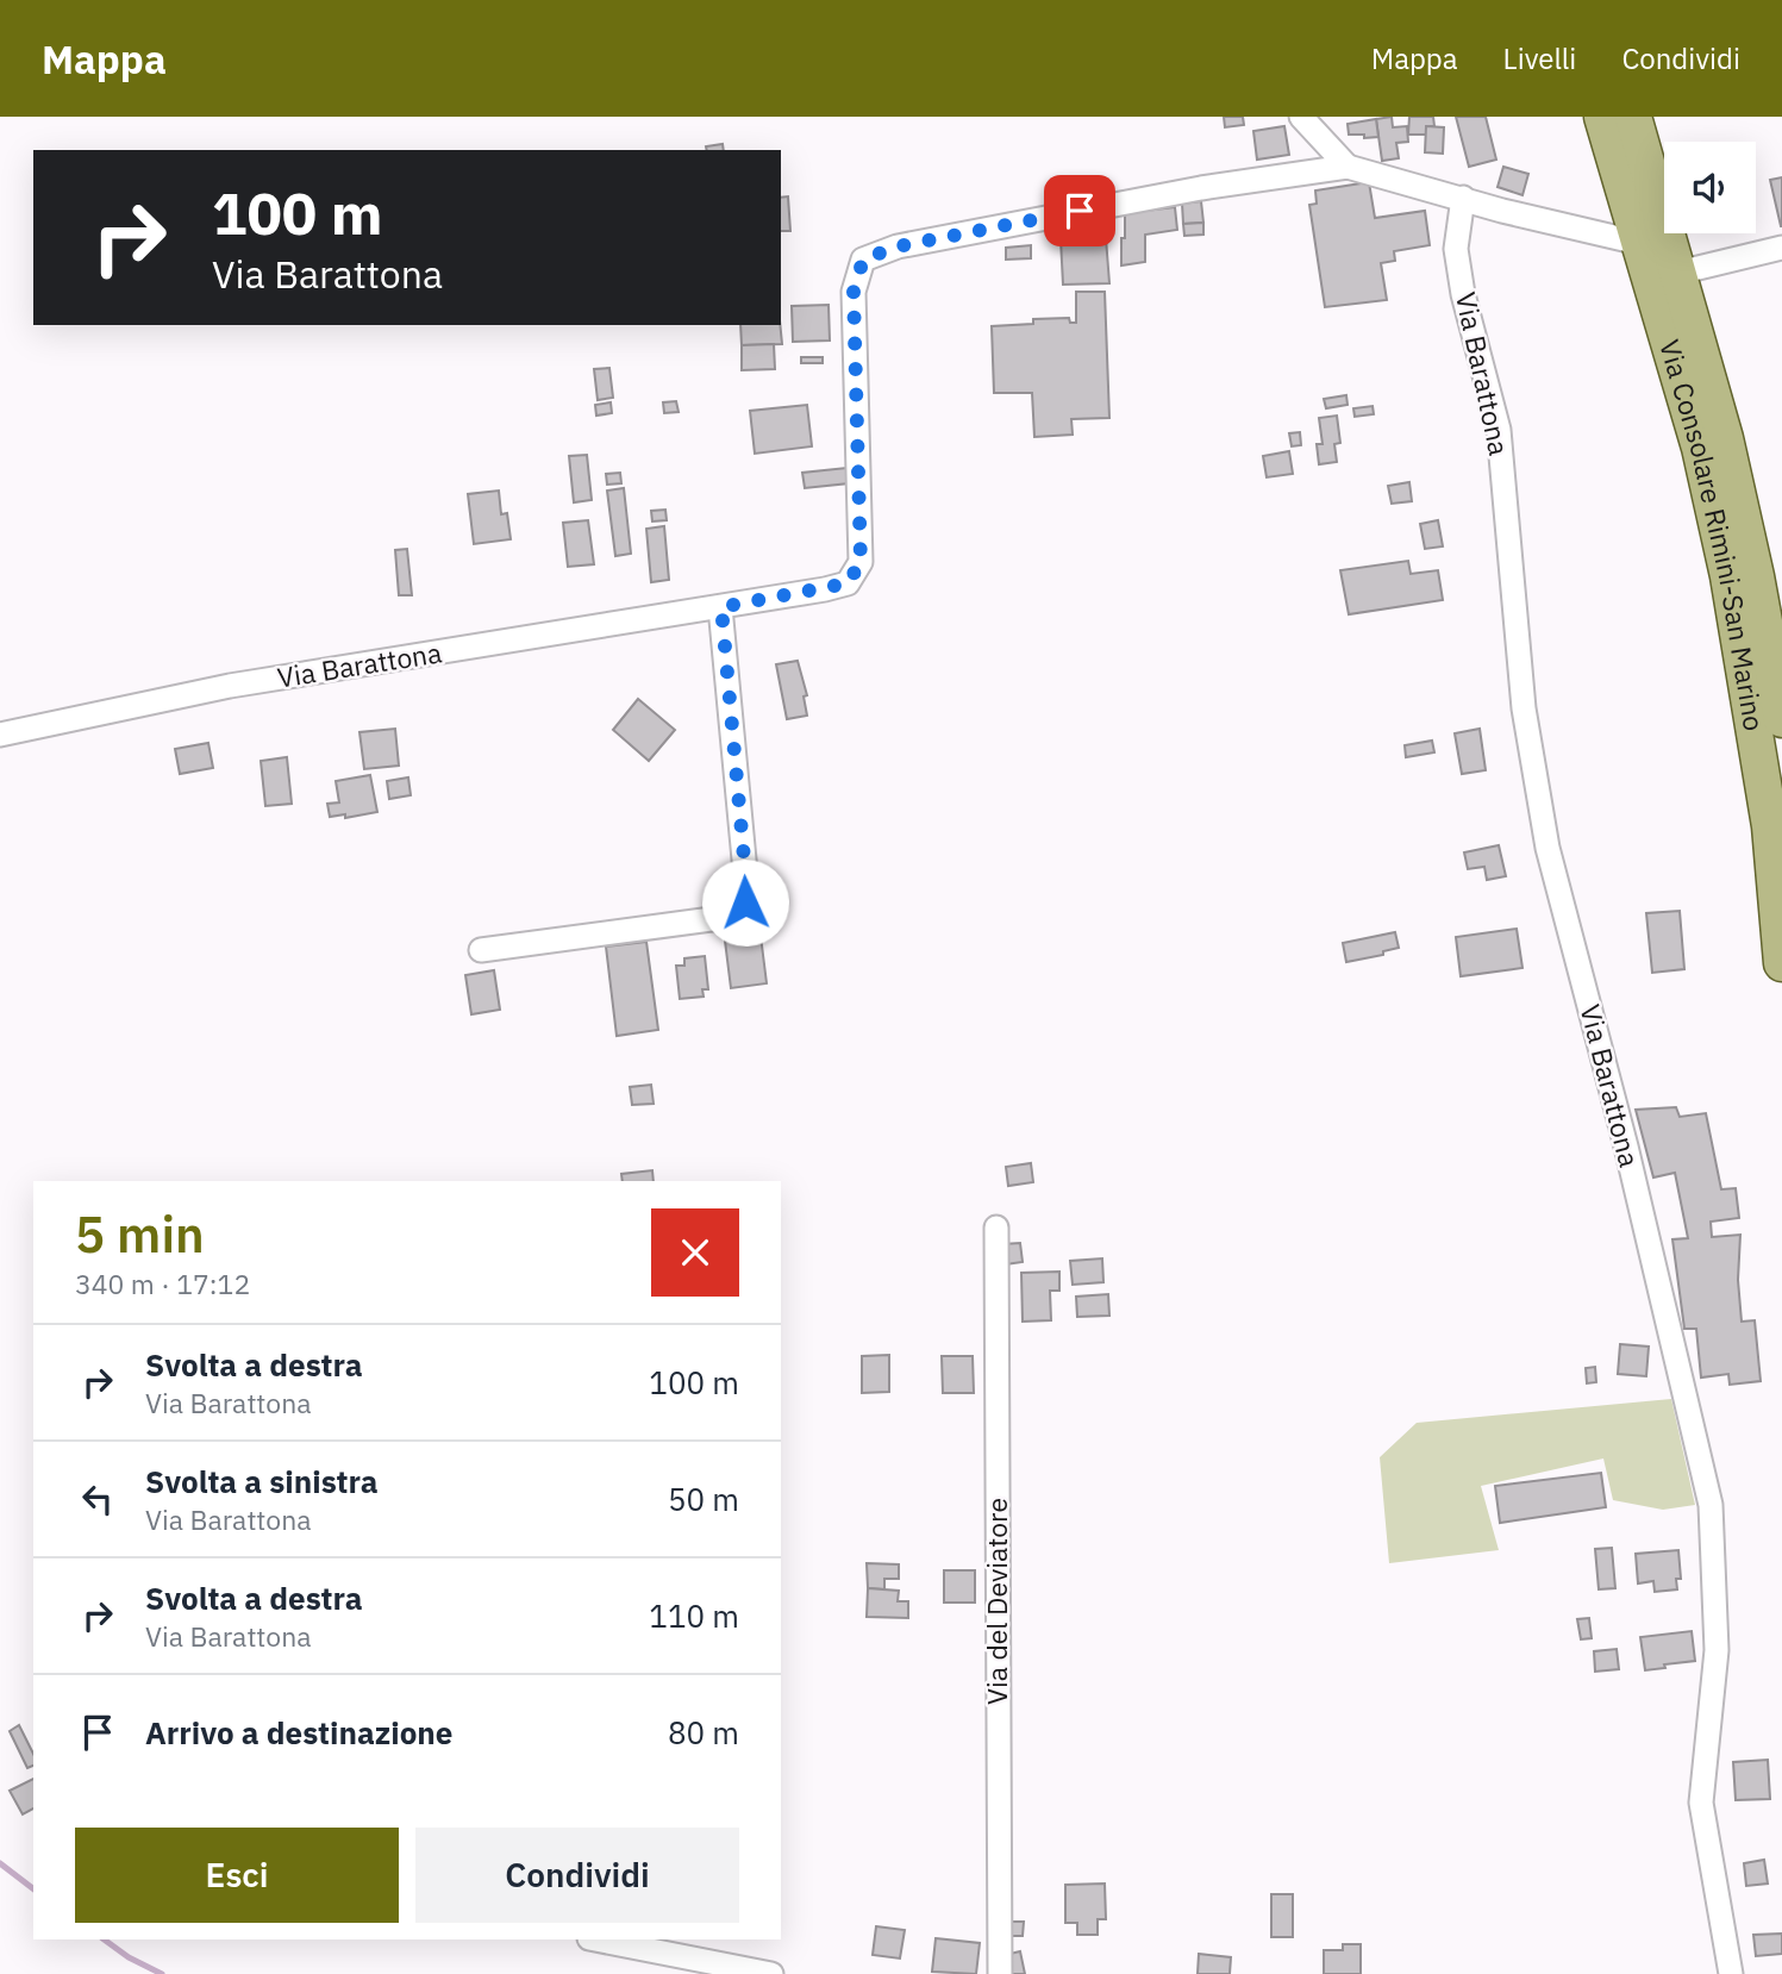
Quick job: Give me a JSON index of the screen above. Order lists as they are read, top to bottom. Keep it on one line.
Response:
{"streets":{"main road":["Via Consolare Rimini-San Marino"],"street":["Via Barattona","Via del Deviatore"]},"crossings":[["Via Barattona","Via Consolare Rimini-San Marino"]],"page":{"header":"Mappa","nav":["Mappa","Livelli","Condividi"],"turn":["100 m","Via Barattona"],"heading":["5 min","340 m · 17:12"],"list":[{"name":"Svolta a destra","note":"Via Barattona","value":"100 m"},{"name":"Svolta a sinistra","note":"Via Barattona","value":"50 m"},{"name":"Svolta a destra","note":"Via Barattona","value":"110 m"},{"name":"Arrivo a destinazione","value":"80 m"}],"buttons":["Esci","Condividi"]}}
